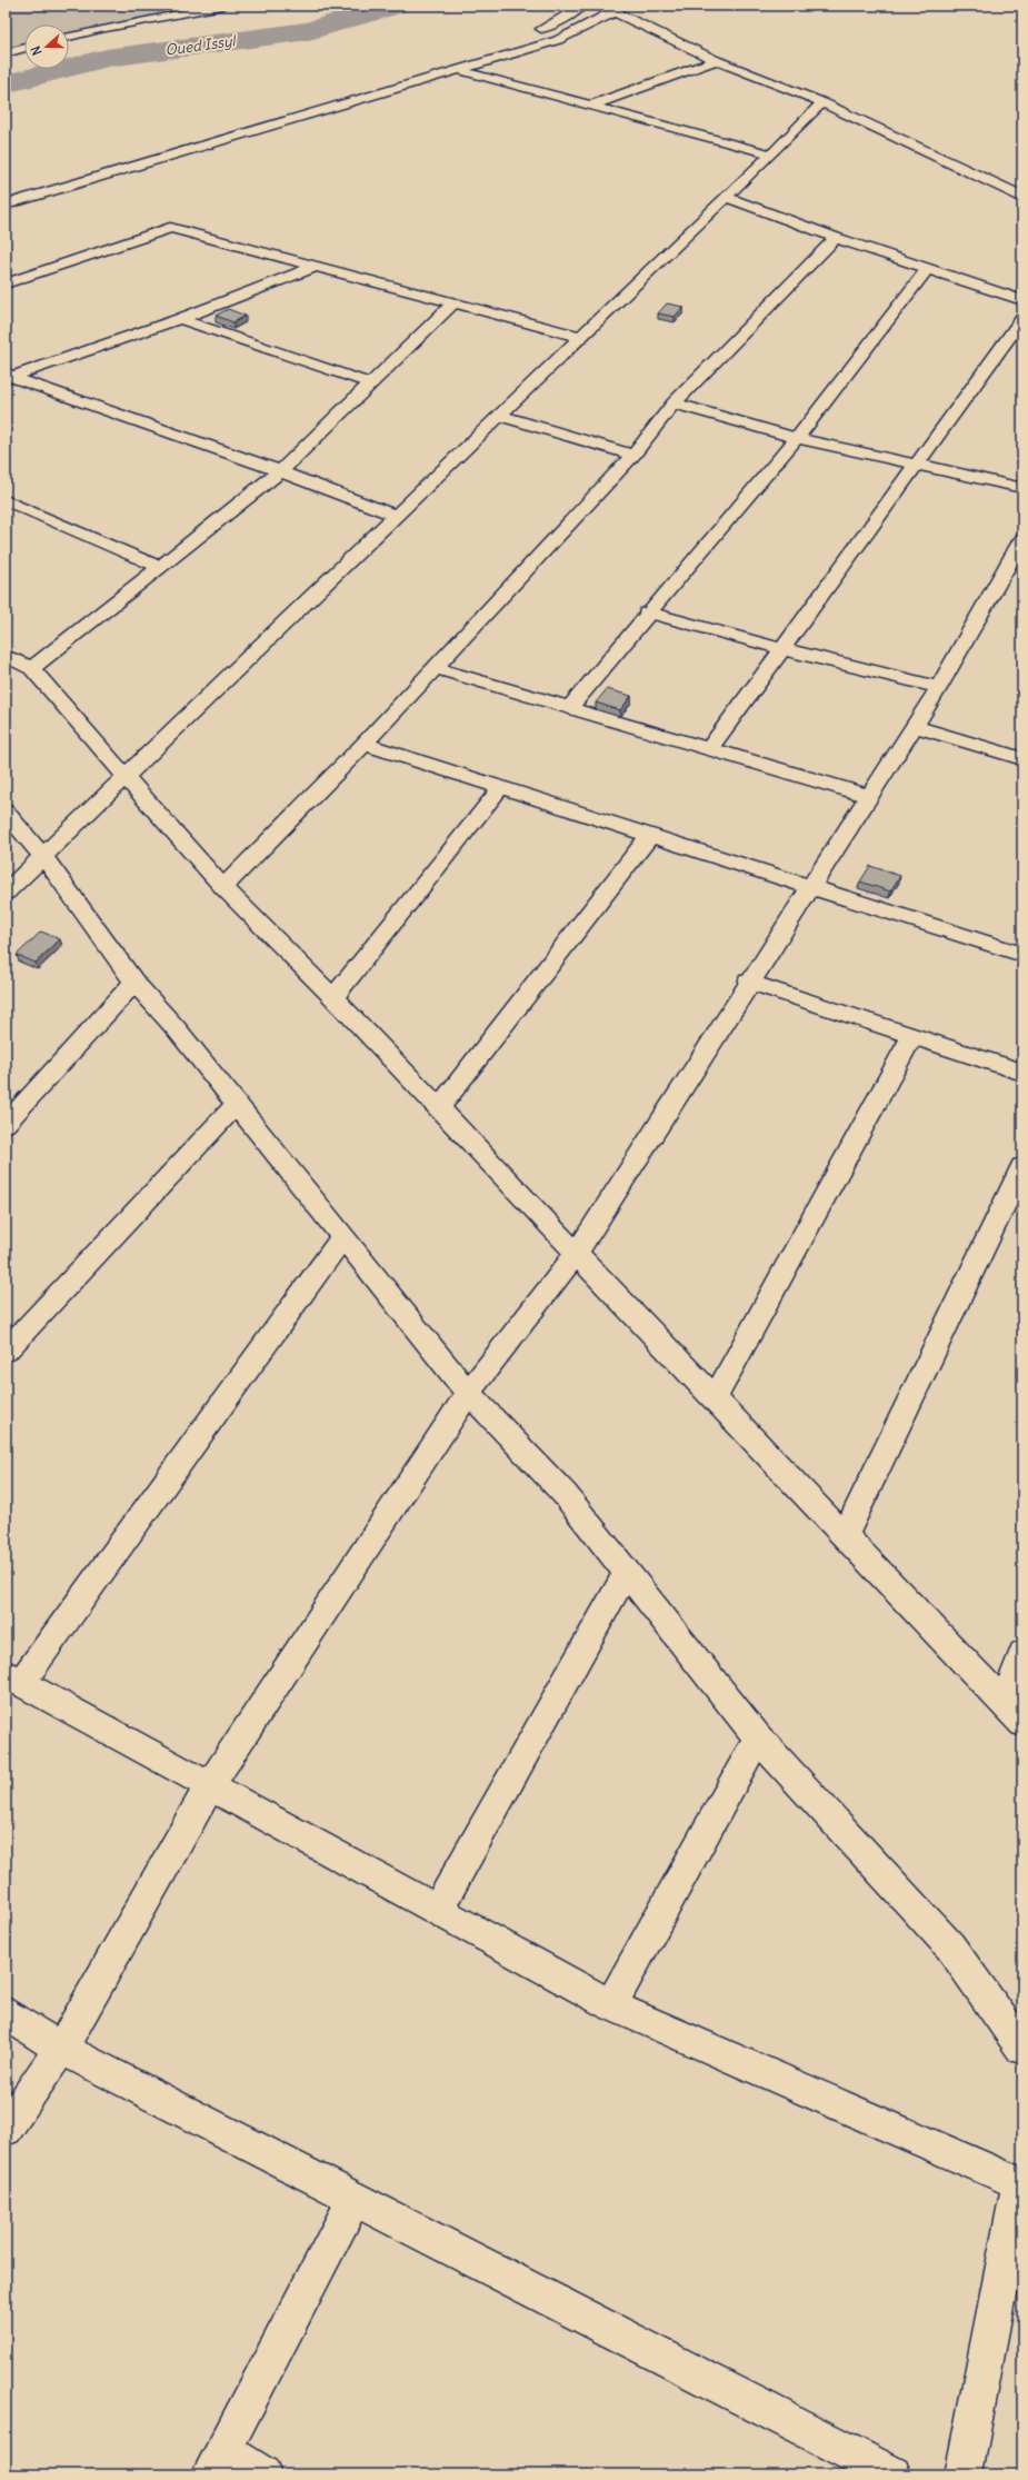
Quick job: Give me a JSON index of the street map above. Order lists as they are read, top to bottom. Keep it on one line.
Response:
{"water":["Oued Issyl"],"north":"left"}
